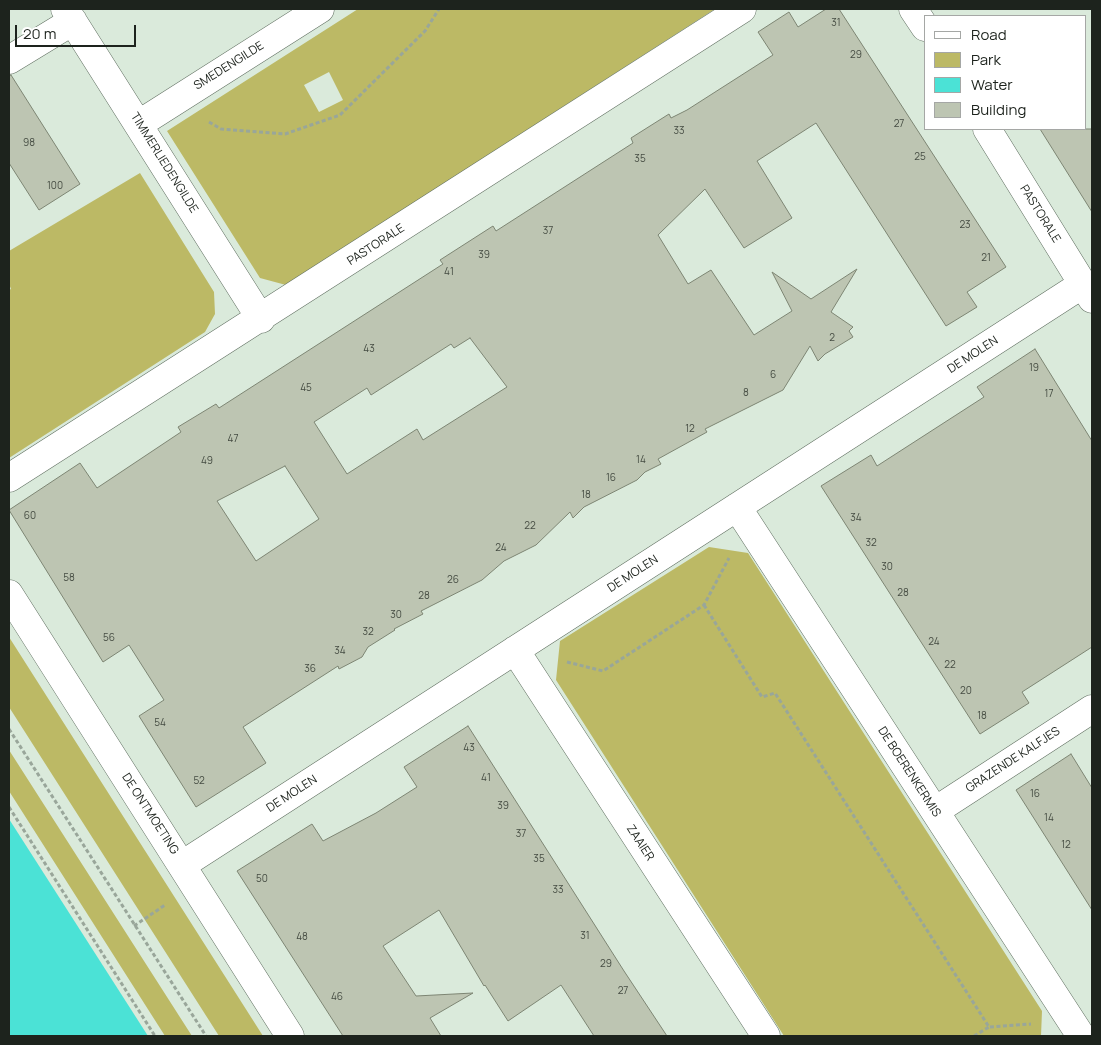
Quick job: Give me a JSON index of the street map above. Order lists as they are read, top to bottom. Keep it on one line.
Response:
{"streets":{"street":["SMEDENGILDE","TIMMERLIEDENGILDE","PASTORALE","DE MOLEN","GRAZENDE KALFJES","DE BOERENKERMIS","DE ONTMOETING","ZAAIER"]},"crossings":[["SMEDENGILDE","TIMMERLIEDENGILDE"],["TIMMERLIEDENGILDE","PASTORALE"],["PASTORALE","DE MOLEN"],["DE MOLEN","DE BOERENKERMIS"],["DE MOLEN","DE ONTMOETING"],["DE MOLEN","ZAAIER"],["GRAZENDE KALFJES","DE BOERENKERMIS"]],"house_numbers":["31","29","27","33","98","25","35","100","23","37","39","21","41","2","43","19","6","45","8","17","12","47","14","49","16","18","60","34","22","32","24","30","58","26","28","28","30","32","56","24","34","22","36","20","18","54","43","41","52","16","39","14","37","12","35","50","33","31","48","29","27","46"],"legend":["Road","Park","Water","Building"],"scale_bar":"20 m"}
